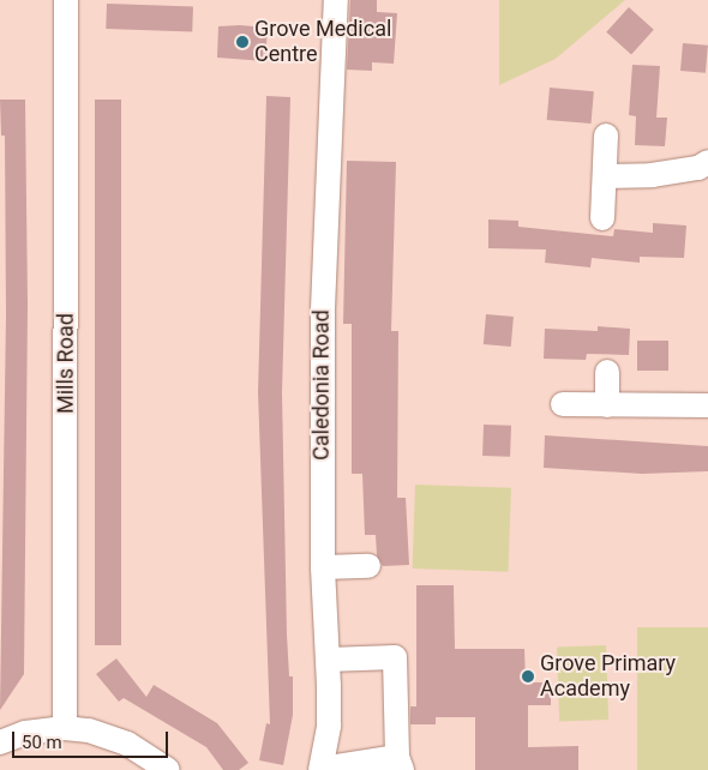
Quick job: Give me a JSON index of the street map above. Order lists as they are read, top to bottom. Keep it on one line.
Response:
{"streets":{"street":["Mills Road","Caledonia Road"]},"places":["Grove Medical Centre","Grove Primary Academy"],"scale_bar":"50 m"}
